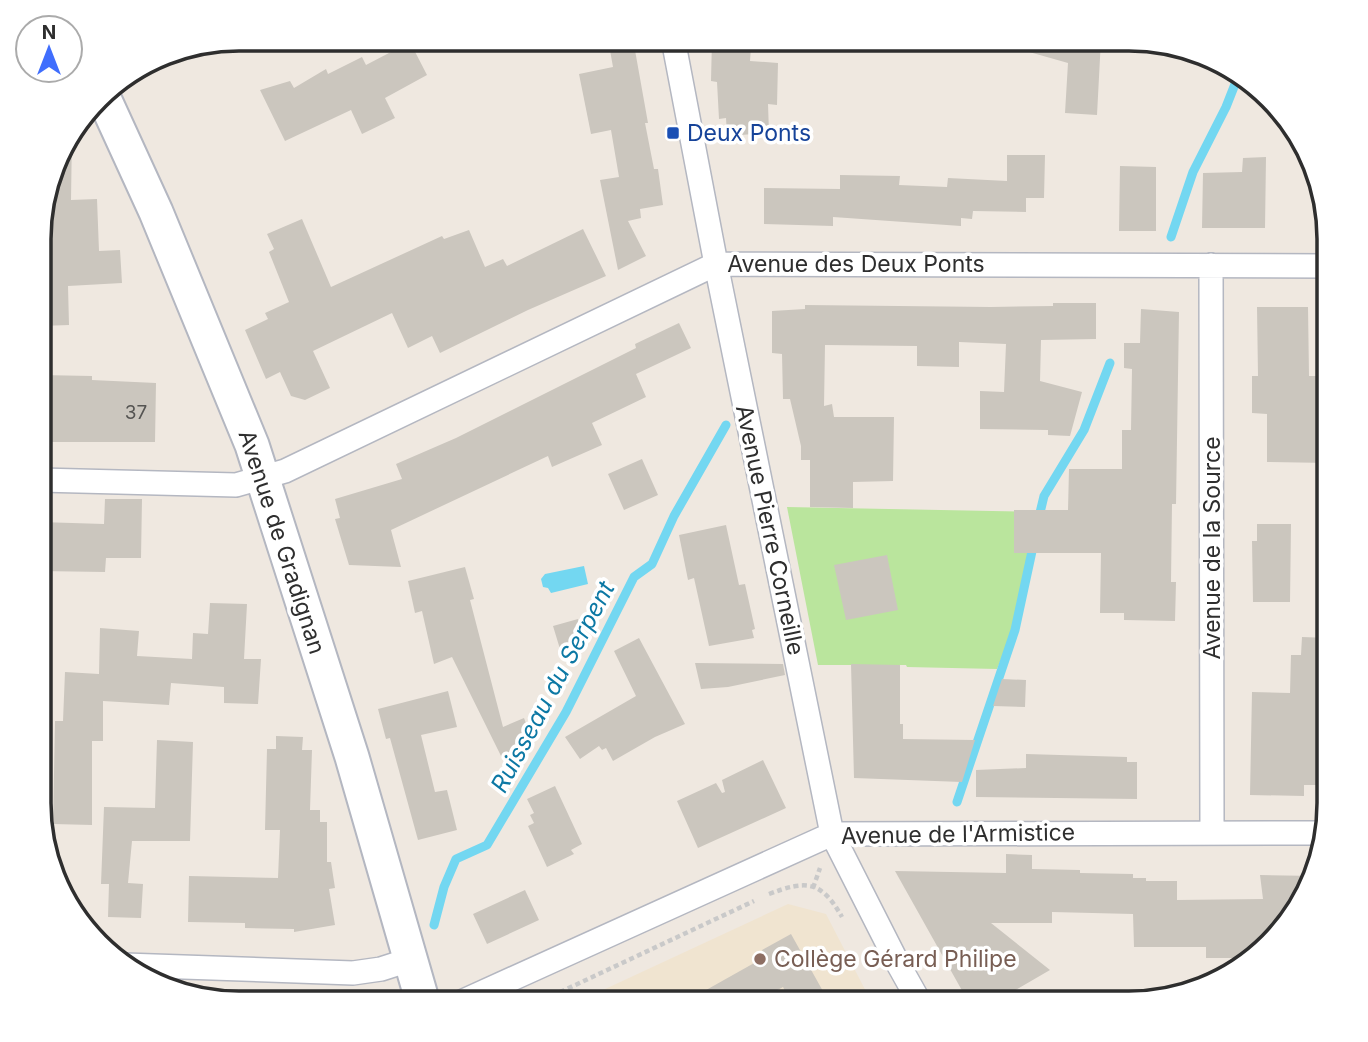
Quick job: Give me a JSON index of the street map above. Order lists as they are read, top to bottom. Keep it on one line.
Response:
{"streets":{"main road":["Avenue de Gradignan"],"street":["Avenue des Deux Ponts","Avenue Pierre Corneille","Avenue de la Source","Avenue de l'Armistice"]},"crossings":[["Avenue des Deux Ponts","Avenue Pierre Corneille"],["Avenue des Deux Ponts","Avenue de Gradignan"],["Avenue des Deux Ponts","Avenue de la Source"],["Avenue Pierre Corneille","Avenue de l'Armistice"],["Avenue de la Source","Avenue de l'Armistice"]],"water":["Ruisseau du Serpent"],"places":{"transit":["Deux Ponts"],"other":["Collège Gérard Philipe"]},"house_numbers":["37"],"north":"top"}
